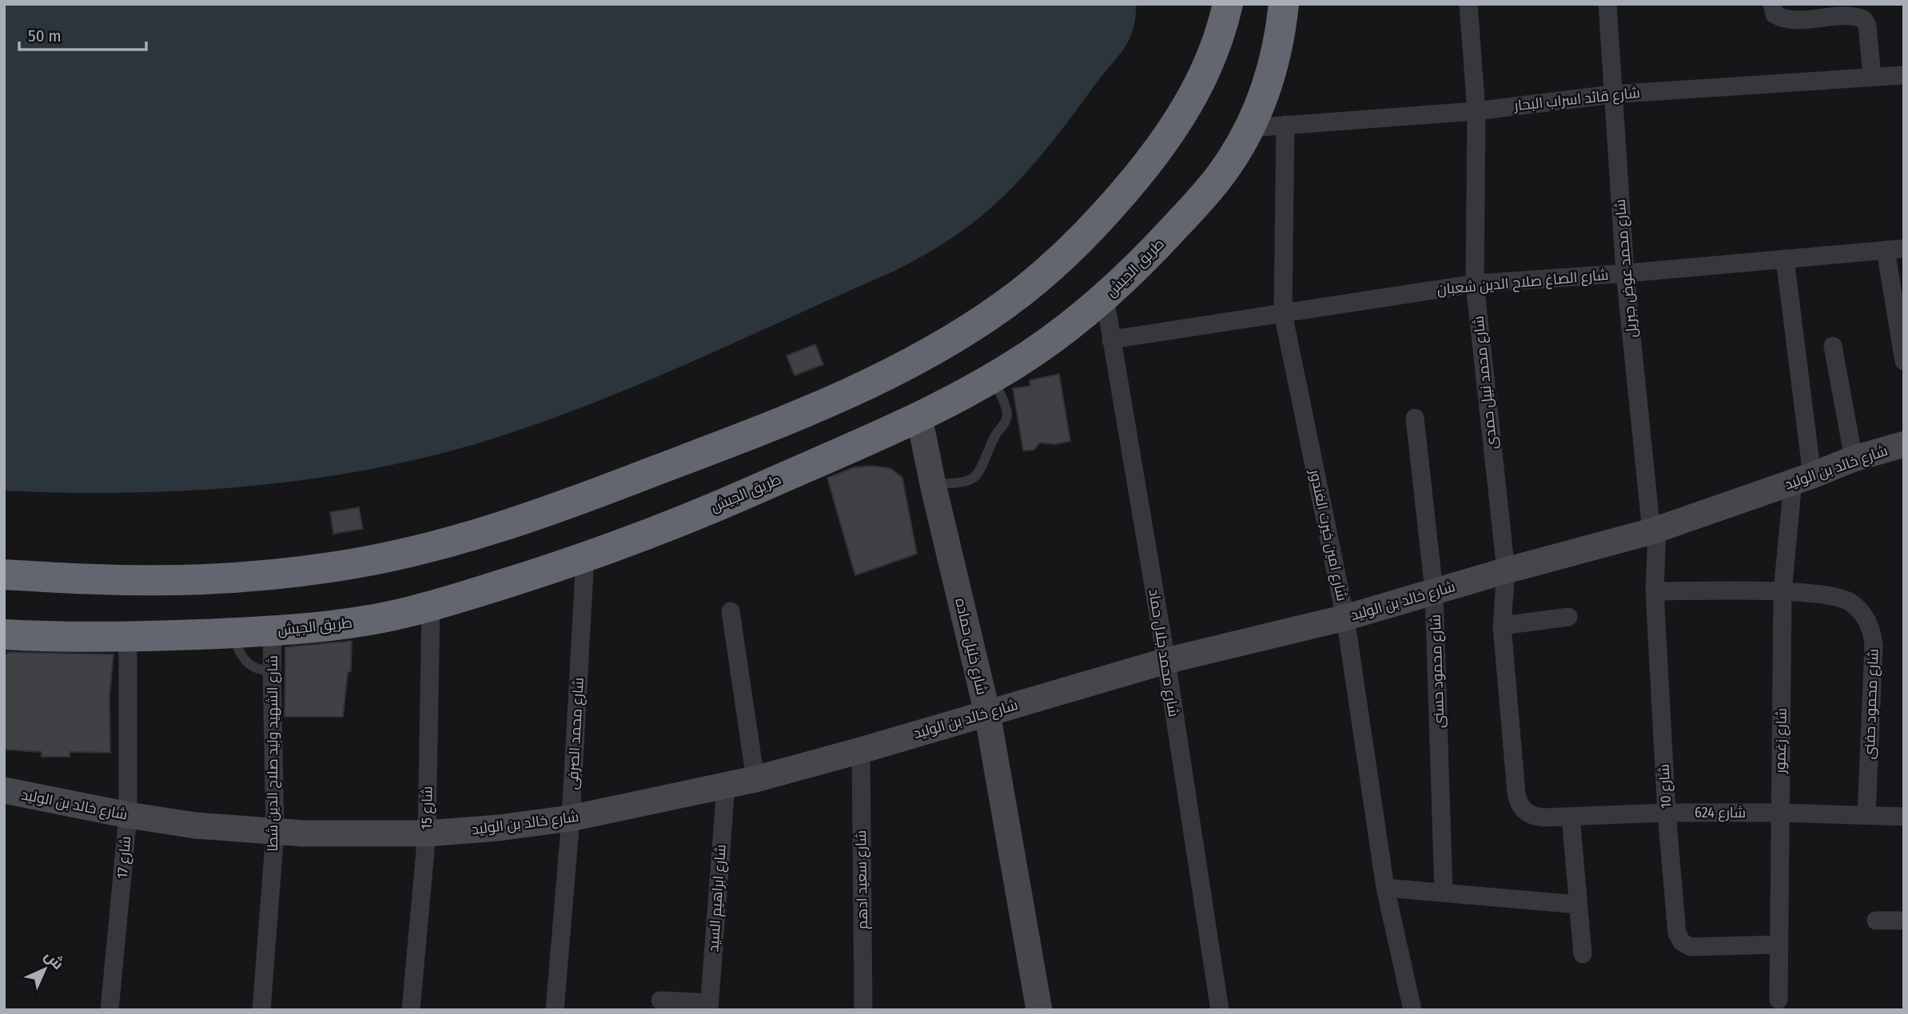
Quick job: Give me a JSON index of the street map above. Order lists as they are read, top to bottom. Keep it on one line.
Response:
{"streets":{"highway":["طريق الجيش"],"street":["شارع قائد اسراب البحار","شارع محمد عوض جبريل","شارع الصاغ صلاح الدين شعبان","شارع محمد نبيل حمدى","شارع خالد بن الوليد","شارع امين خيرت الغندور","شارع خليل حماده","شارع محمد جلال حماد","شارع محمود حسنى","شارع محمود حفنى","شارع محمد الصرفى","شارع زغمور","شارع الشهيد وليد صلاح الدين شطا","شارع 10","شارع 15","شارع 624","شارع 17","شارع سعيد ادهم","شارع ابراهيم السيد"]},"crossings":[["شارع قائد اسراب البحار","طريق الجيش"],["شارع قائد اسراب البحار","شارع محمد عوض جبريل"],["شارع قائد اسراب البحار","شارع محمد نبيل حمدى"],["شارع قائد اسراب البحار","شارع امين خيرت الغندور"],["طريق الجيش","شارع خليل حماده"],["طريق الجيش","شارع محمد جلال حماد"],["طريق الجيش","شارع محمد الصرفى"],["طريق الجيش","شارع الشهيد وليد صلاح الدين شطا"],["طريق الجيش","شارع 15"],["طريق الجيش","شارع 17"],["شارع محمد عوض جبريل","شارع الصاغ صلاح الدين شعبان"],["شارع محمد عوض جبريل","شارع خالد بن الوليد"],["شارع محمد عوض جبريل","شارع 10"],["شارع الصاغ صلاح الدين شعبان","شارع محمد نبيل حمدى"],["شارع الصاغ صلاح الدين شعبان","شارع امين خيرت الغندور"],["شارع الصاغ صلاح الدين شعبان","شارع محمد جلال حماد"],["شارع الصاغ صلاح الدين شعبان","شارع زغمور"],["شارع محمد نبيل حمدى","شارع خالد بن الوليد"],["شارع محمد نبيل حمدى","شارع 624"],["شارع خالد بن الوليد","شارع امين خيرت الغندور"],["شارع خالد بن الوليد","شارع خليل حماده"],["شارع خالد بن الوليد","شارع محمد جلال حماد"],["شارع خالد بن الوليد","شارع محمود حسنى"],["شارع خالد بن الوليد","شارع محمد الصرفى"],["شارع خالد بن الوليد","شارع زغمور"],["شارع خالد بن الوليد","شارع الشهيد وليد صلاح الدين شطا"],["شارع خالد بن الوليد","شارع 10"],["شارع خالد بن الوليد","شارع 15"],["شارع خالد بن الوليد","شارع 17"],["شارع خالد بن الوليد","شارع سعيد ادهم"],["شارع خالد بن الوليد","شارع ابراهيم السيد"],["شارع محمود حفنى","شارع زغمور"],["شارع محمود حفنى","شارع 10"],["شارع محمود حفنى","شارع 624"],["شارع زغمور","شارع 10"],["شارع زغمور","شارع 624"],["شارع 10","شارع 624"]],"scale_bar":"50 m","north":"top right"}
